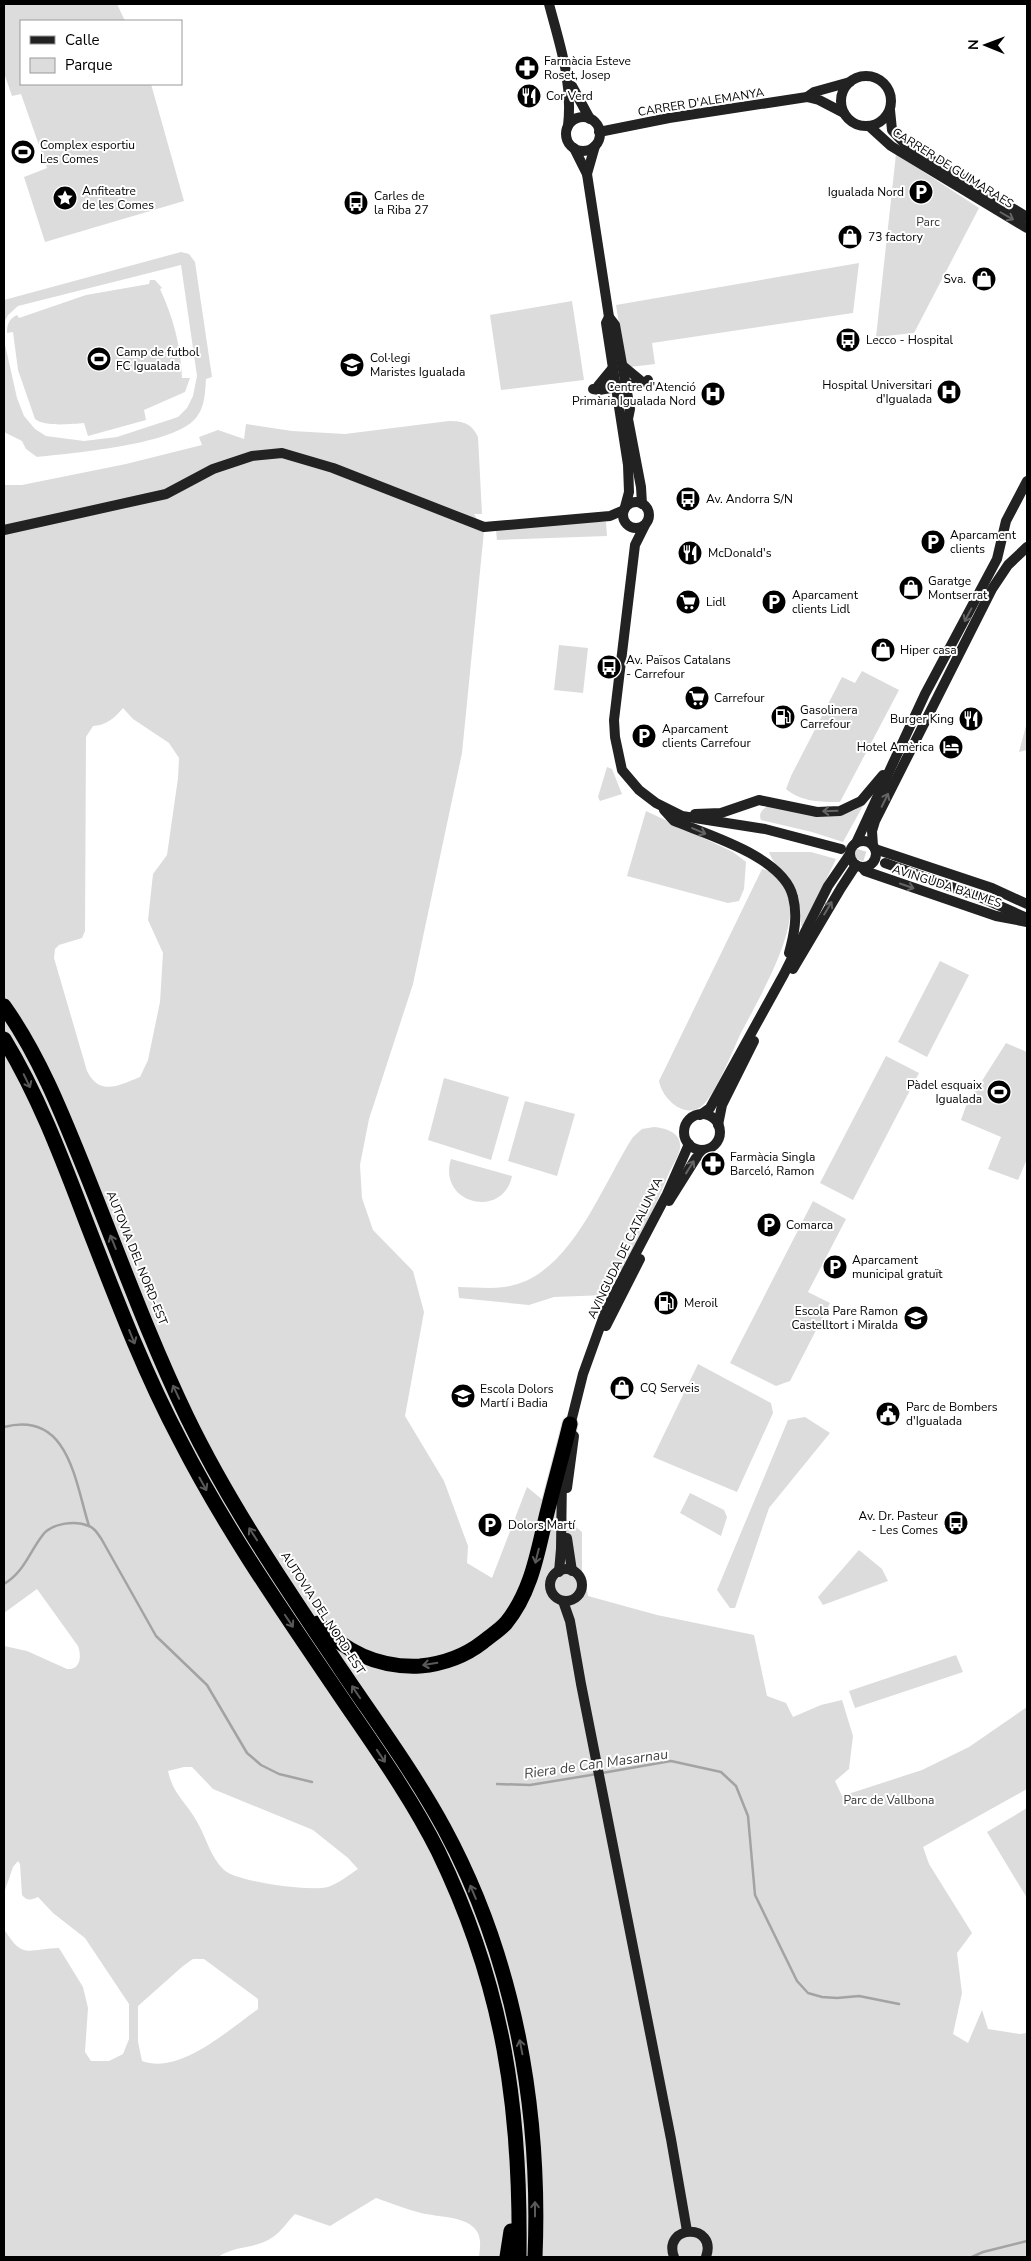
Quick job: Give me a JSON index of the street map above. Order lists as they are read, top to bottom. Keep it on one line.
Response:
{"streets":{"highway":["AUTOVIA DEL NORD-EST"],"street":["CARRER D'ALEMANYA","CARRER DE GUIMARAES","AVINGUDA BALMES","AVINGUDA DE CATALUNYA"]},"crossings":[["CARRER D'ALEMANYA","CARRER DE GUIMARAES"]],"water":["Riera de Can Masarnau"],"parks":["Parc","Parc de Vallbona"],"places":{"pharmacy":["Farmàcia Esteve Roset, Josep","Farmàcia Singla Barceló, Ramon"],"restaurant":["Cor Verd","McDonald's","Burger King"],"sports":["Complex esportiu Les Comes","Camp de futbol FC Igualada","Pàdel esquaix Igualada"],"parking":["Igualada Nord","Aparcament clients","Aparcament clients Lidl","Aparcament clients Carrefour","Comarca","Aparcament municipal gratuït","Dolors Martí"],"place":["Anfiteatre de les Comes"],"bus stop":["Carles de la Riba 27","Lecco - Hospital","Av. Andorra S/N","Av. Països Catalans - Carrefour","Av. Dr. Pasteur - Les Comes"],"shop":["73 factory","Sva.","Garatge Montserrat","Hiper casa","CQ Serveis"],"school or university":["Col·legi Maristes Igualada","Escola Pare Ramon Castelltort i Miralda","Escola Dolors Martí i Badia"],"hospital":["Hospital Universitari d'Igualada","Centre d'Atenció Primària Igualada Nord"],"supermarket":["Lidl","Carrefour"],"fuel station":["Gasolinera Carrefour","Meroil"],"hotel":["Hotel Amèrica"],"public building":["Parc de Bombers d'Igualada"]},"legend":["Calle","Parque"],"north":"left"}
